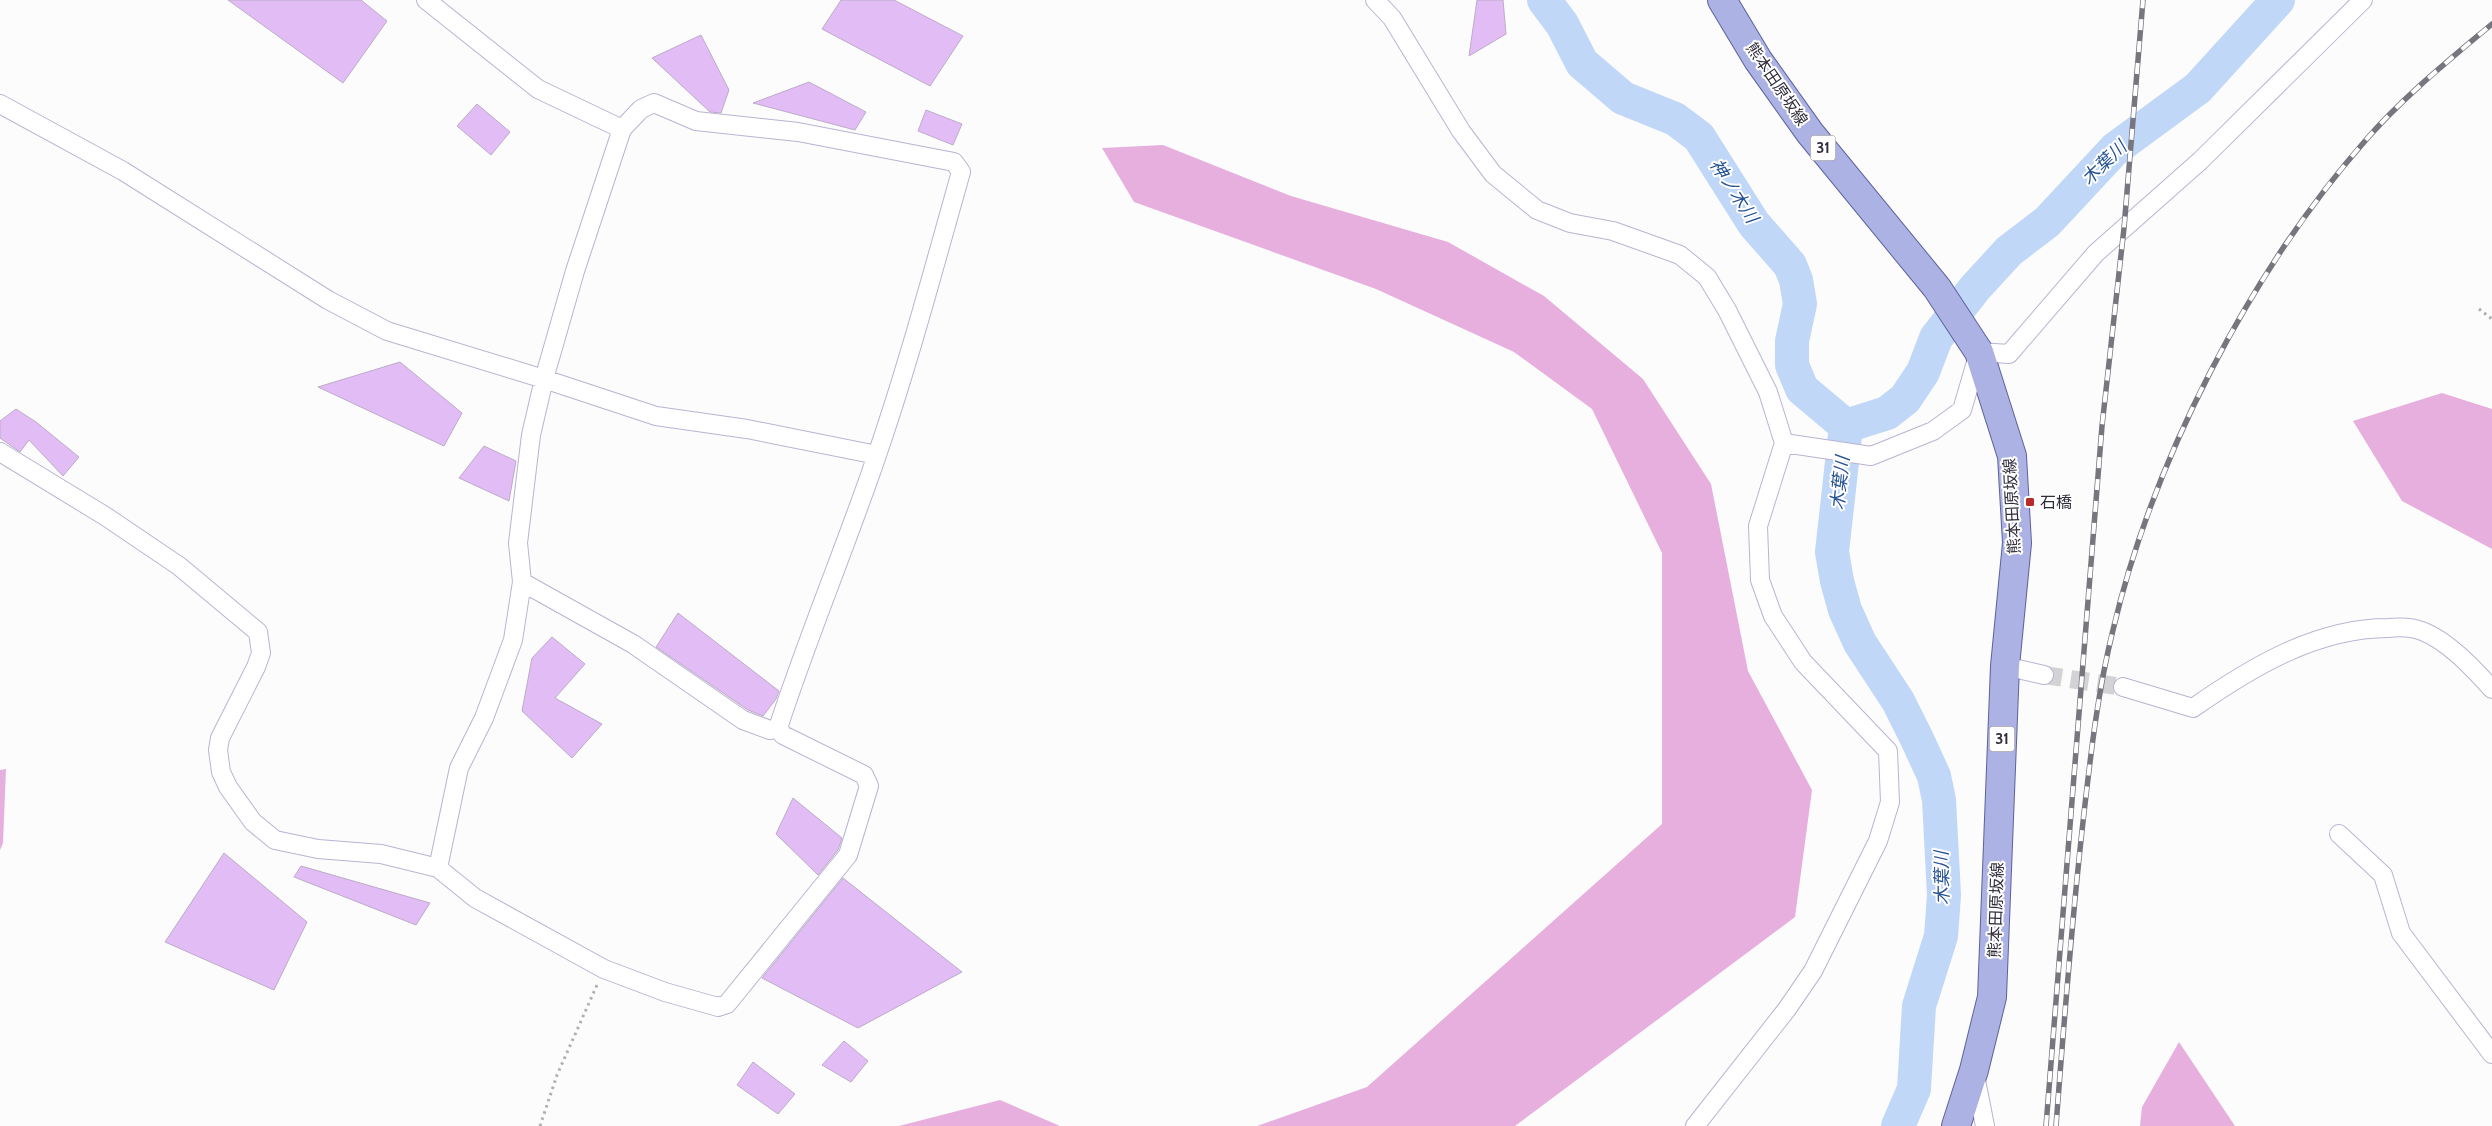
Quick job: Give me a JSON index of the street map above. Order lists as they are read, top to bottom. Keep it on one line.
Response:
{"streets":{"main road":["熊本田原坂線","31"]},"water":["木葉川","神ノ木川"],"places":{"transit":["石橋"]}}
